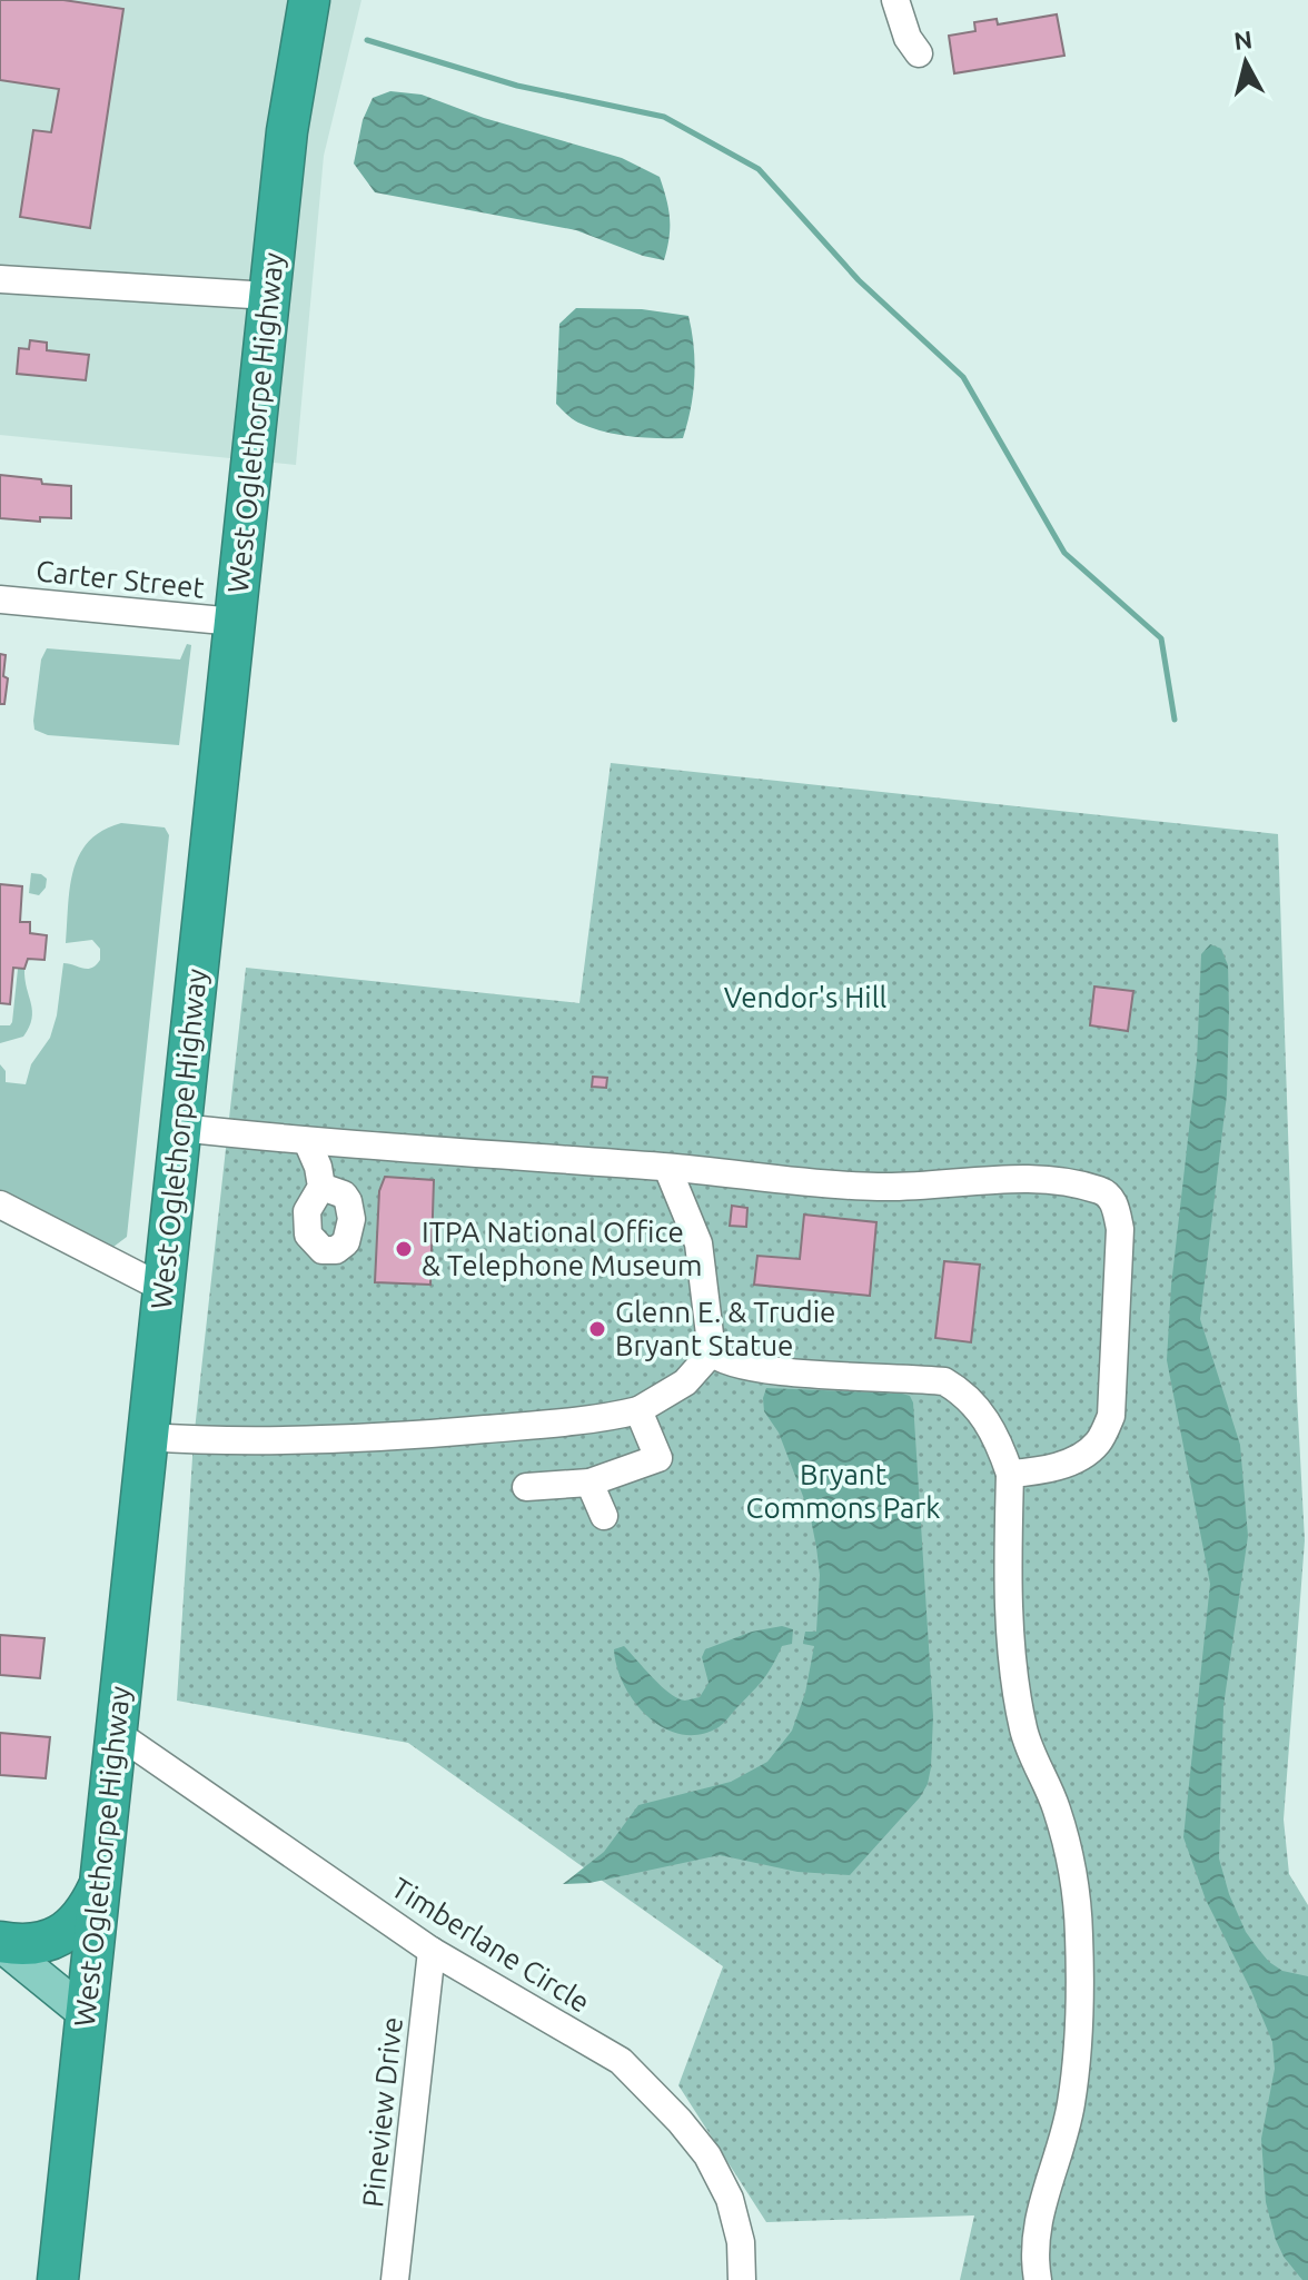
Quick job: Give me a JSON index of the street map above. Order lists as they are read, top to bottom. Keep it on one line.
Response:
{"streets":{"highway":["West Oglethorpe Highway"],"street":["Carter Street","Timberlane Circle","Pineview Drive"]},"crossings":[["West Oglethorpe Highway","Carter Street"],["West Oglethorpe Highway","Timberlane Circle"],["Timberlane Circle","Pineview Drive"]],"parks":["Vendor's Hill","Bryant Commons Park"],"places":["ITPA National Office & Telephone Museum","Glenn E. & Trudie Bryant Statue"],"north":"top"}
